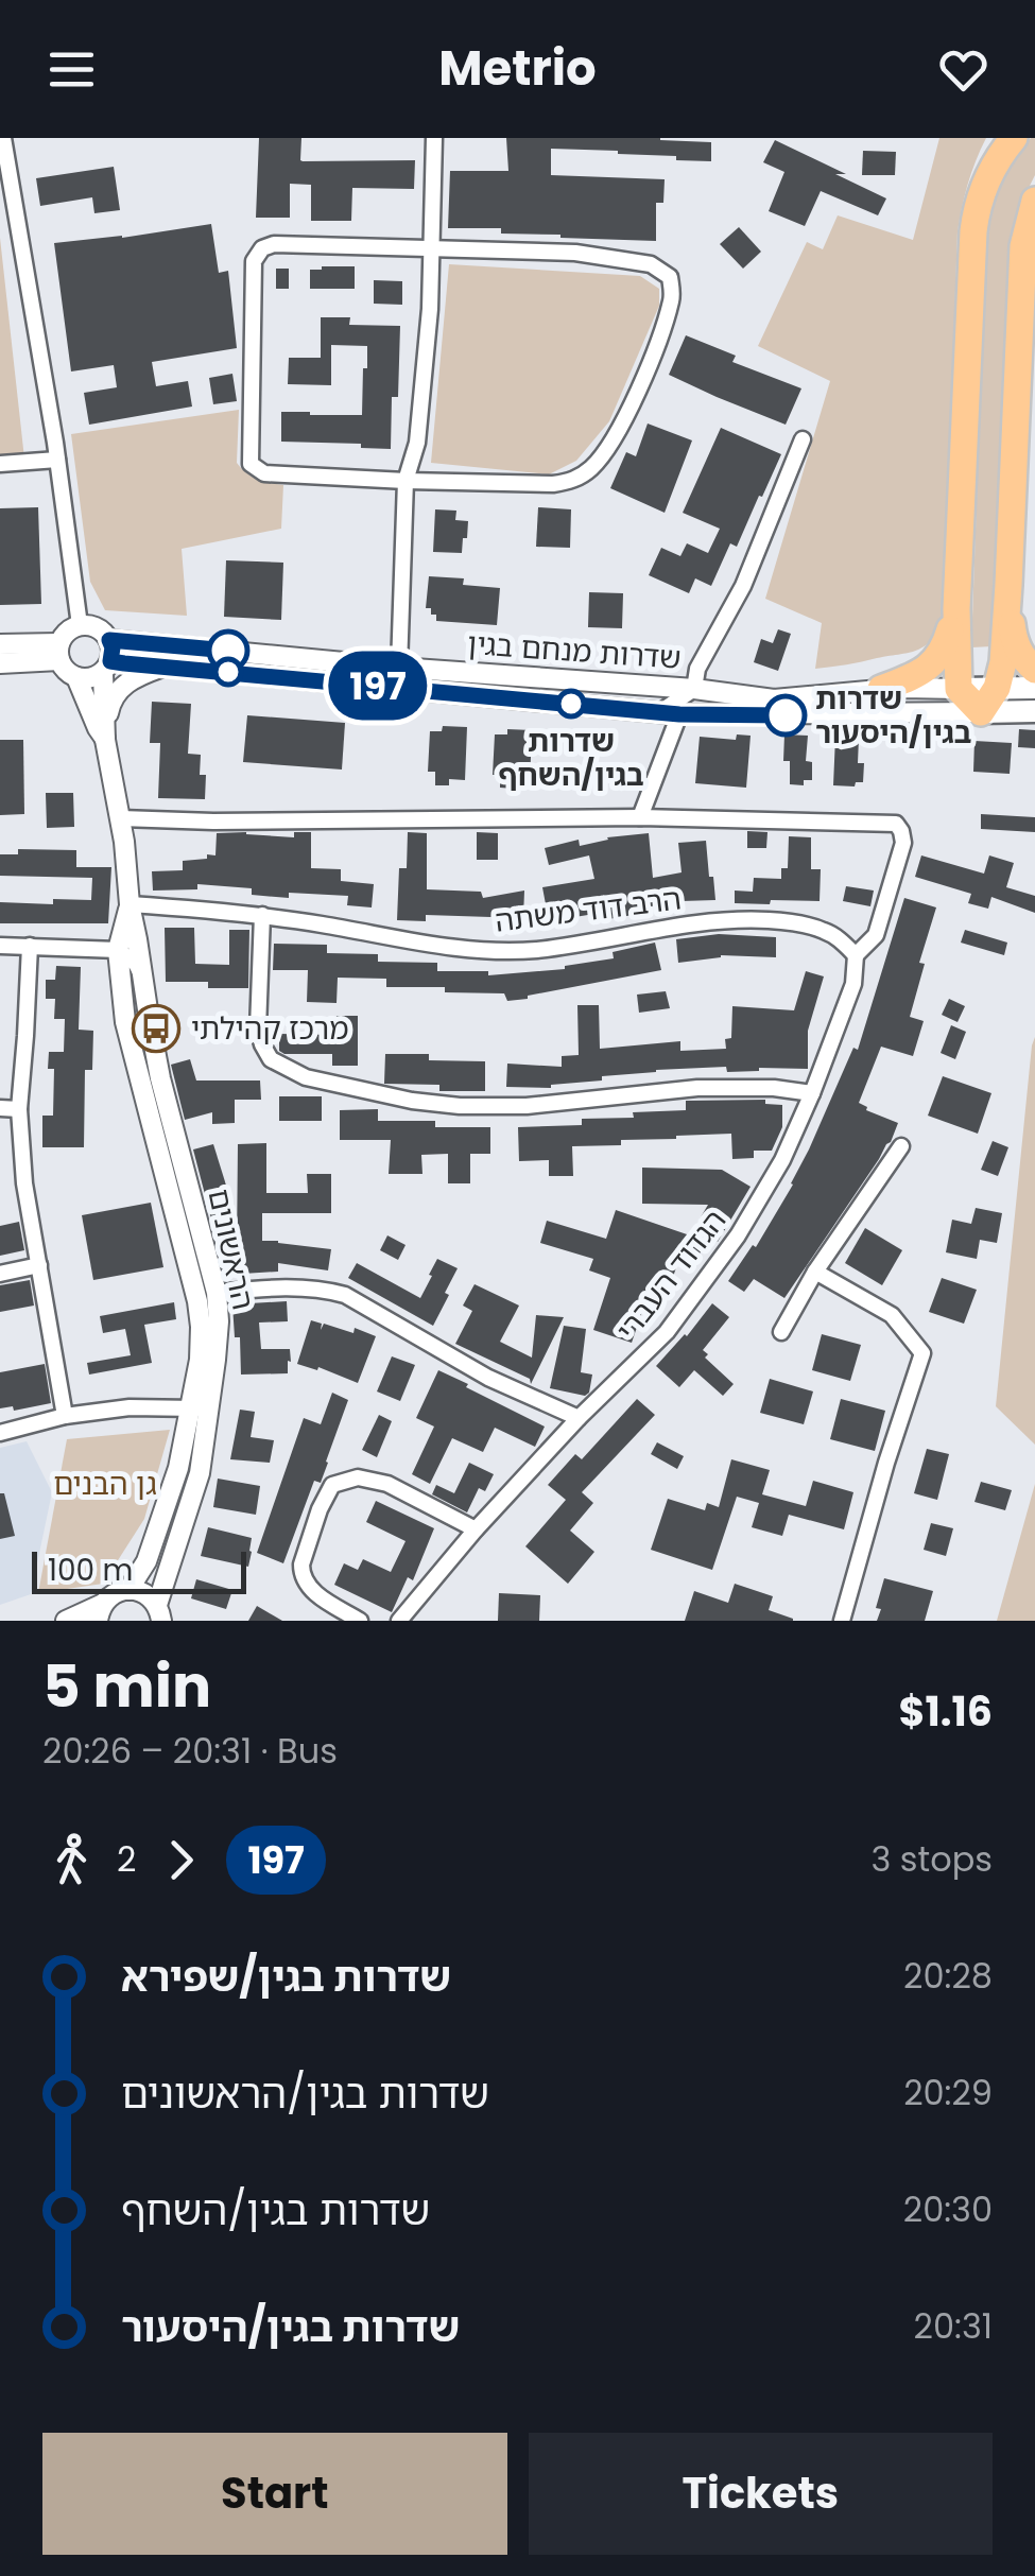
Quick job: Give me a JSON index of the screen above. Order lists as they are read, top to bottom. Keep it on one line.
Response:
{"streets":{"main road":["שדרות מנחם בגין"],"street":["הרב דוד משתה","הראשונים","הגדוד העברי"]},"crossings":[["שדרות מנחם בגין","הראשונים"],["הרב דוד משתה","הראשונים"],["הרב דוד משתה","הגדוד העברי"]],"parks":["גן הבנים"],"places":{"other":["שדרות בגין/השחף","שדרות בגין/היסעור"],"bus stop":["מרכז קהילתי"]},"lines":["bus line 197"],"scale_bar":"100 m","page":{"header":"Metrio","on_map":"197","scale":"100 m","heading":["5 min","20:26 – 20:31 · Bus","$1.16"],"legs":["2","197","3 stops"],"list":[{"name":"שדרות בגין/שפירא","value":"20:28"},{"name":"שדרות בגין/הראשונים","value":"20:29"},{"name":"שדרות בגין/השחף","value":"20:30"},{"name":"שדרות בגין/היסעור","value":"20:31"}],"buttons":["Start","Tickets"]}}
